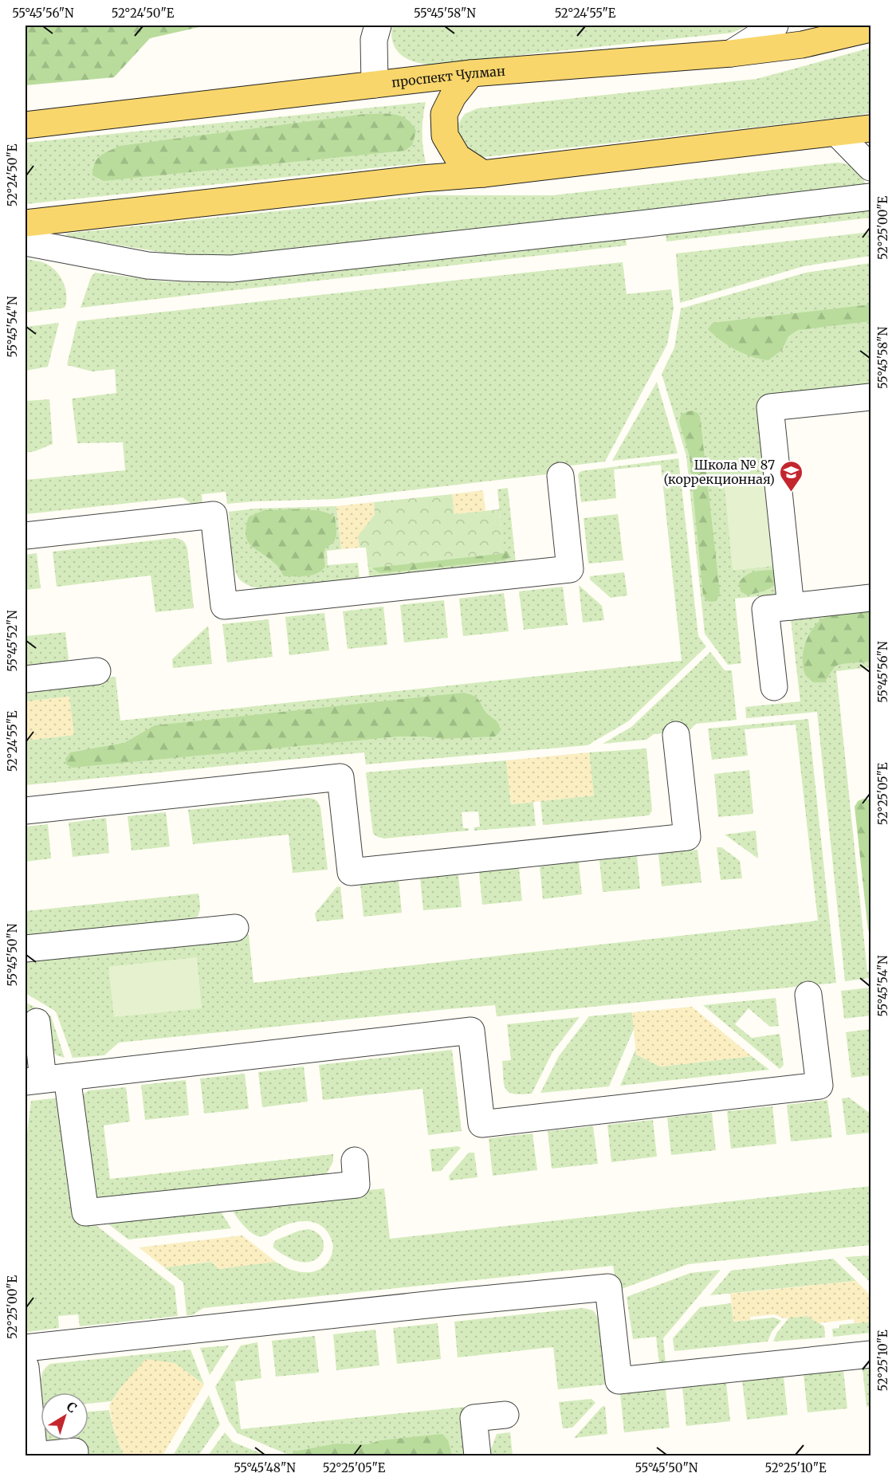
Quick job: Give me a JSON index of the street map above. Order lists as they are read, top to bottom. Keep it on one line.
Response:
{"streets":{"main road":["проспект Чулман"]},"places":{"school or university":["Школа № 87 (коррекционная)"]},"north":"top right","coordinates":["55°45'56\"N","52°24'50\"E","55°45'58\"N","52°24'55\"E","52°25'00\"E","55°45'54\"N","55°45'52\"N","52°25'05\"E","55°45'50\"N","52°25'10\"E","55°45'48\"N"]}
